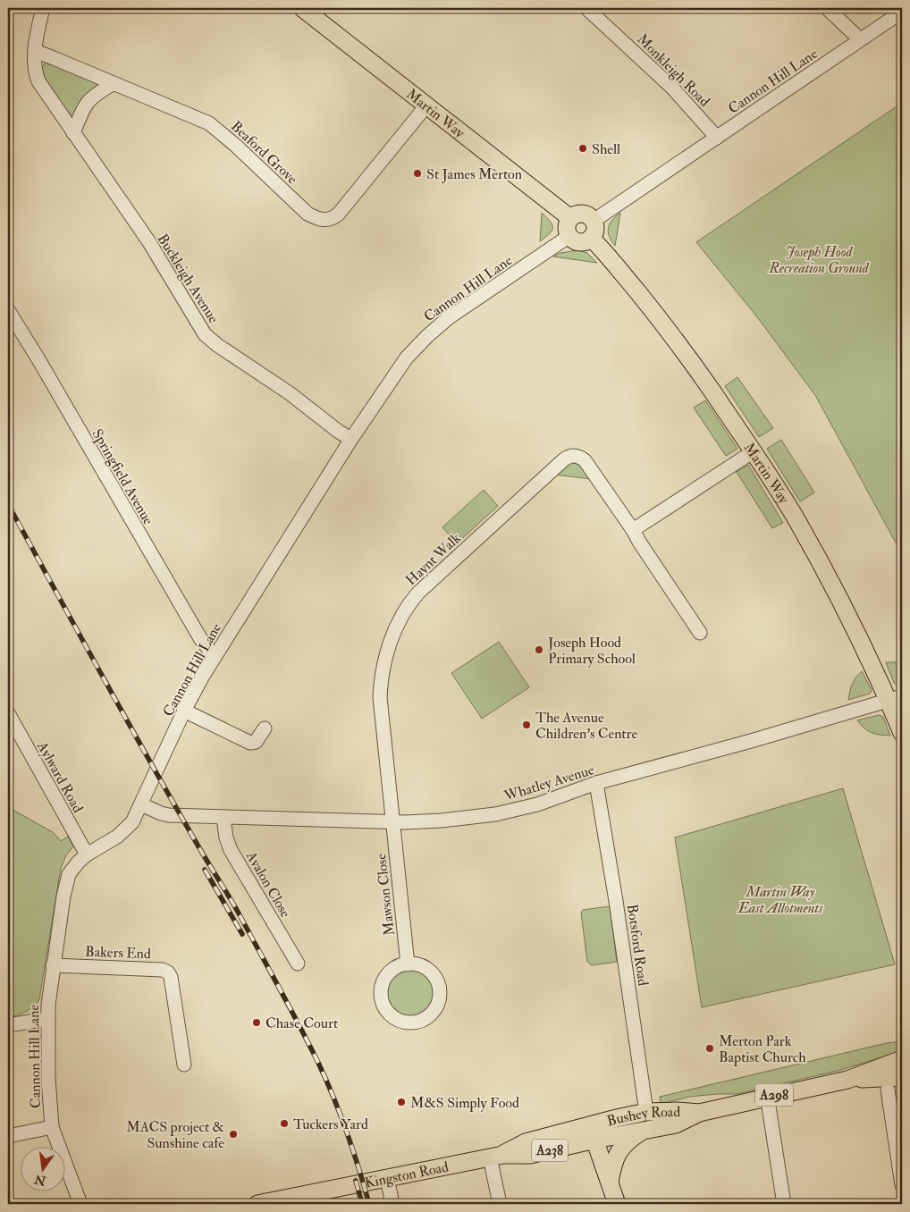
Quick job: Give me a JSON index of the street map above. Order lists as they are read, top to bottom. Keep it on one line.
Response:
{"streets":{"main road":["Martin Way","A298","Bushey Road","A238","Kingston Road"],"street":["Monkleigh Road","Cannon Hill Lane","Beaford Grove","Buckleigh Avenue","Springfield Avenue","Haynt Walk","Aylward Road","Whatley Avenue","Avalon Close","Mawson Close","Botsford Road","Bakers End"]},"crossings":[["Monkleigh Road","Cannon Hill Lane"],["Cannon Hill Lane","Martin Way"],["Cannon Hill Lane","Buckleigh Avenue"],["Cannon Hill Lane","Springfield Avenue"],["Cannon Hill Lane","Aylward Road"],["Cannon Hill Lane","Whatley Avenue"],["Cannon Hill Lane","Bakers End"],["Martin Way","Beaford Grove"],["Martin Way","Whatley Avenue"],["Beaford Grove","Buckleigh Avenue"],["Haynt Walk","Whatley Avenue"],["Haynt Walk","Mawson Close"],["Whatley Avenue","Avalon Close"],["Whatley Avenue","Mawson Close"],["Whatley Avenue","Botsford Road"],["Botsford Road","Bushey Road"],["Bushey Road","Kingston Road"]],"parks":["Joseph Hood Recreation Ground","Martin Way East Allotments"],"places":["Shell","St James Merton","Joseph Hood Primary School","The Avenue Children's Centre","Chase Court","Merton Park Baptist Church","M&S Simply Food","Tuckers Yard","MACS project & Sunshine cafe"],"north":"bottom"}
